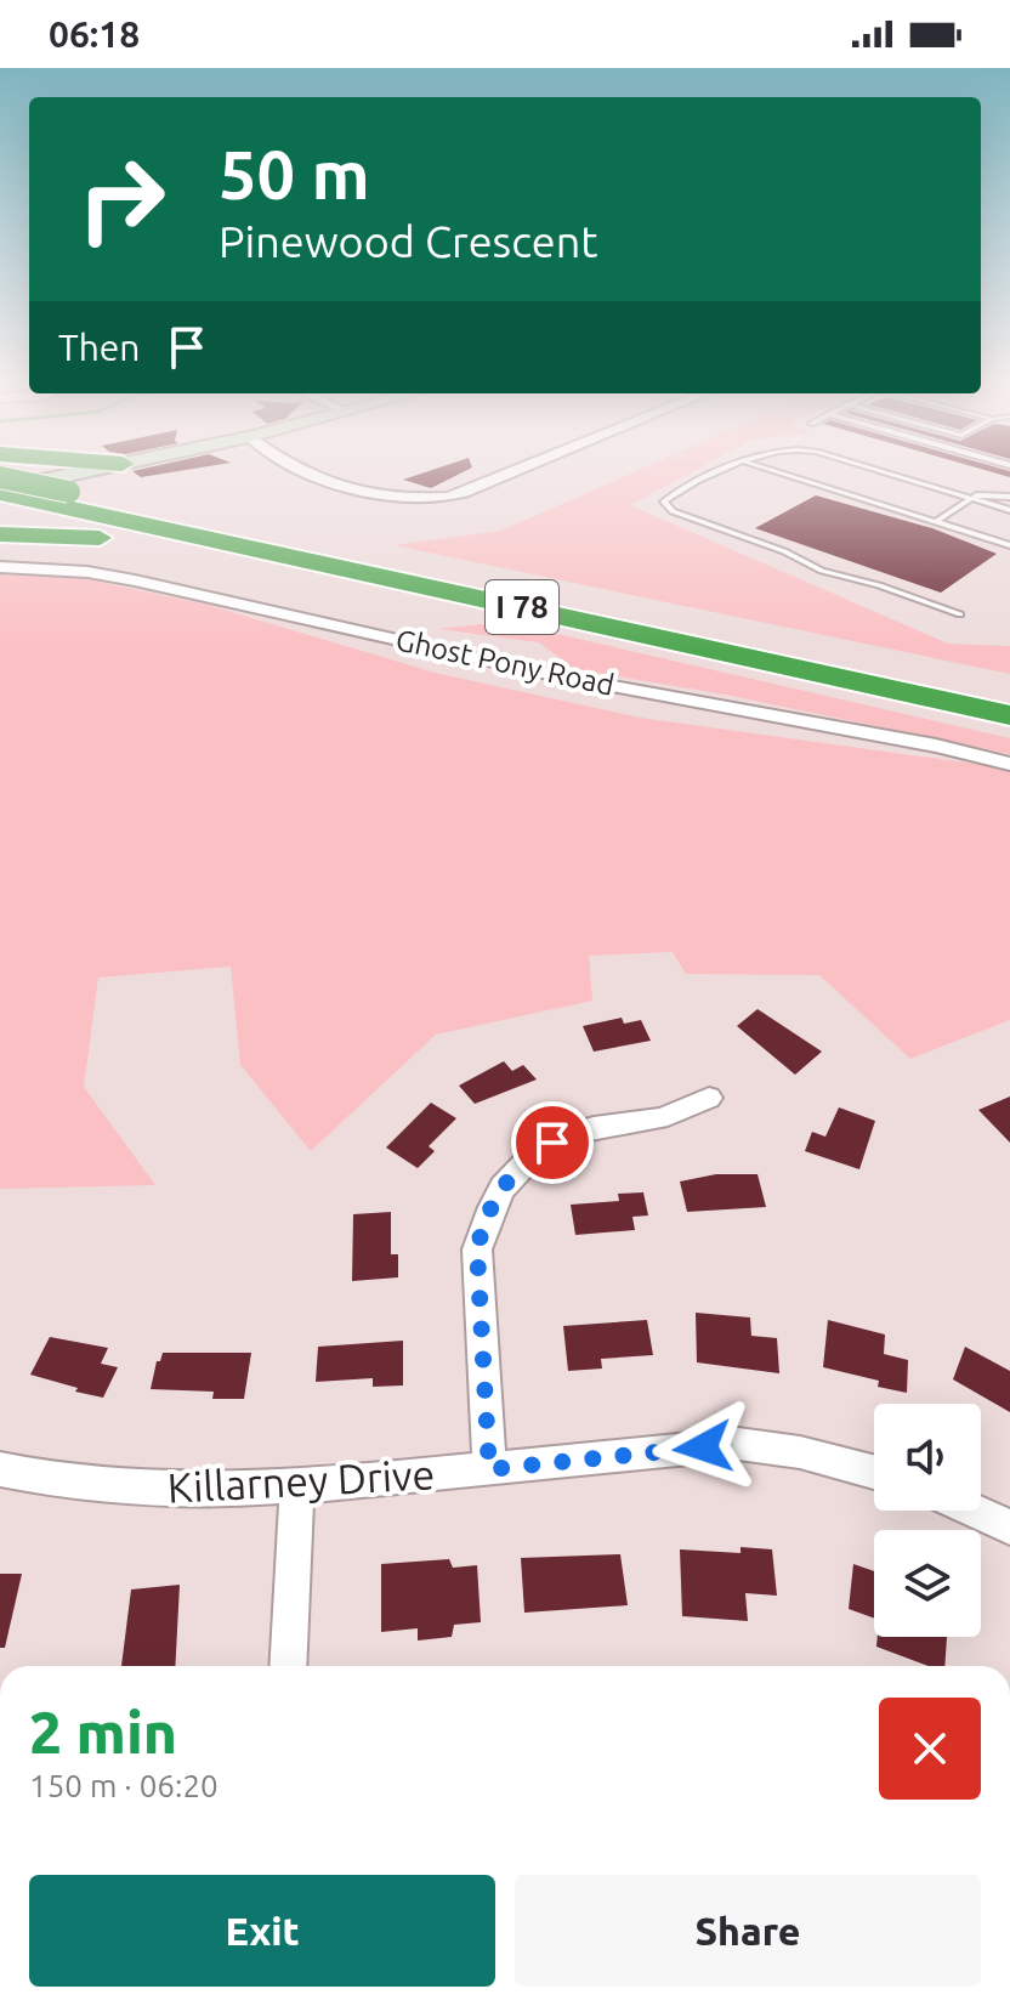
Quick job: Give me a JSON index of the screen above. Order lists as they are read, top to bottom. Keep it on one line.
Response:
{"streets":{"highway":["I 78"],"street":["Ghost Pony Road","Killarney Drive"]},"page":{"status":"06:18","turn":["50 m","Pinewood Crescent"],"then":"Then","heading":["2 min","150 m · 06:20"],"buttons":["Exit","Share"]}}
